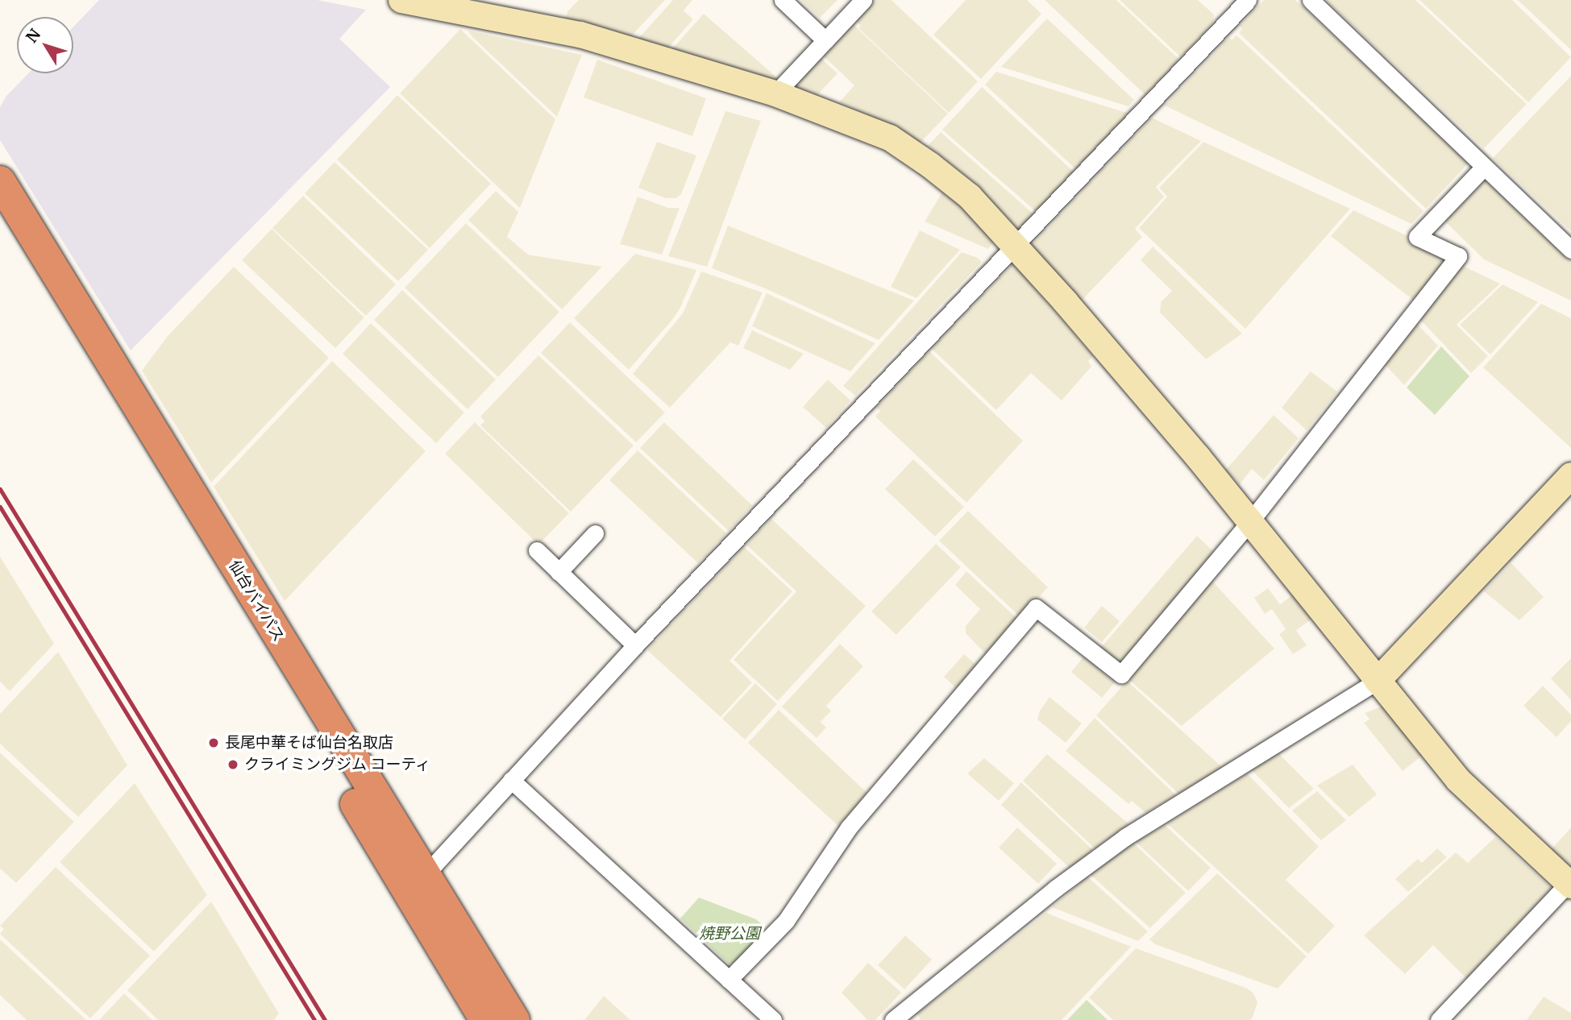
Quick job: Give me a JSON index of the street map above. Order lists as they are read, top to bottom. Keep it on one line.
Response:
{"streets":{"highway":["仙台バイパス"]},"parks":["焼野公園"],"places":["長尾中華そば仙台名取店","クライミングジム コーティ"],"north":"top left"}
